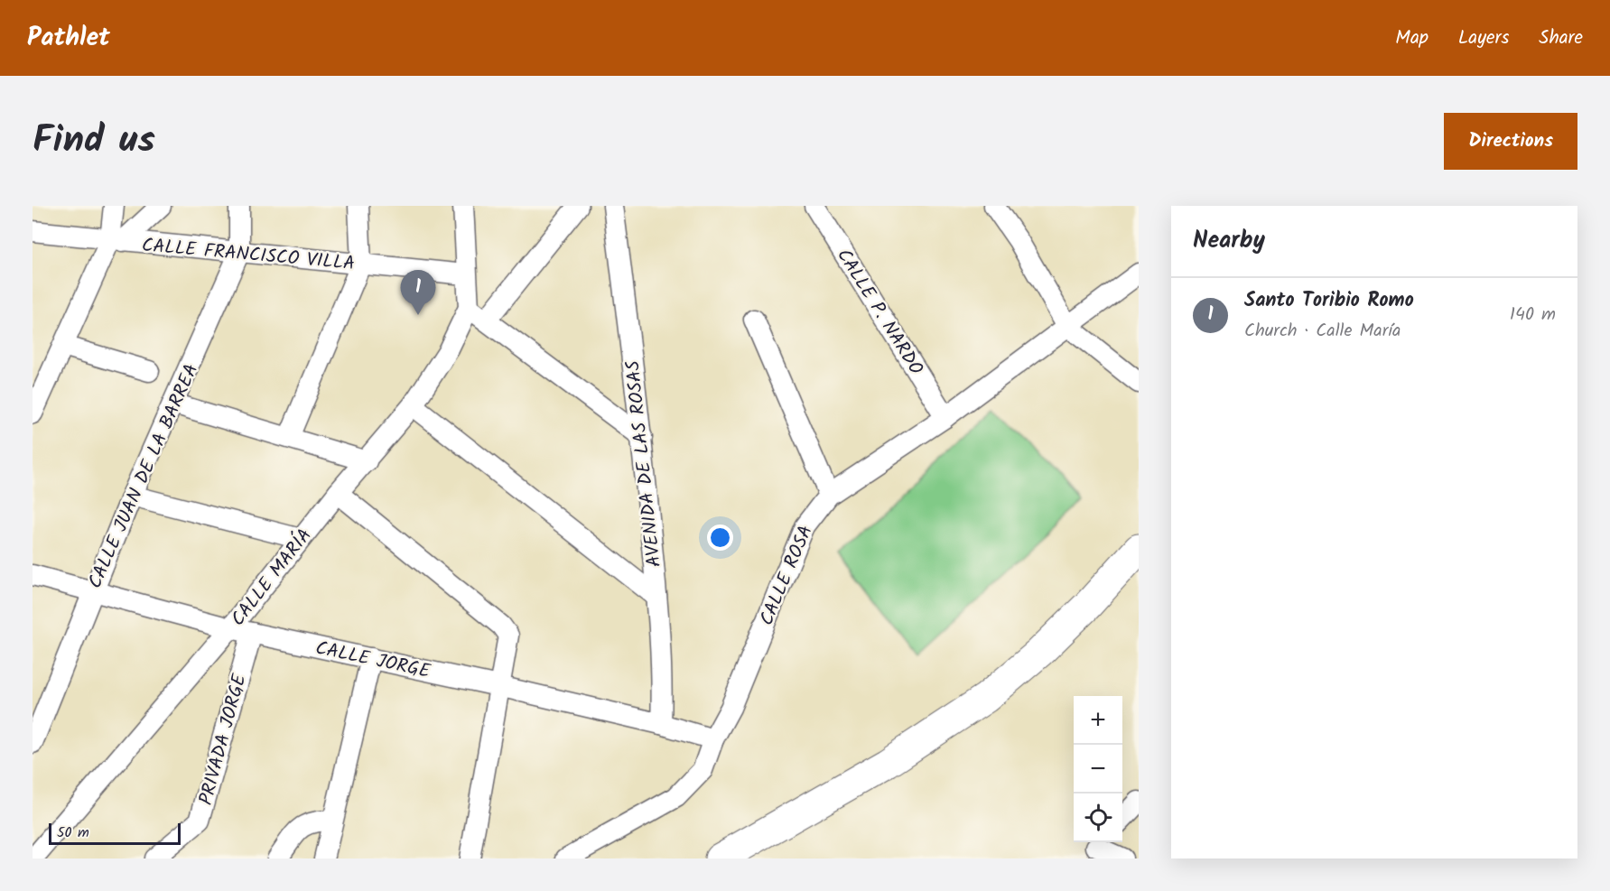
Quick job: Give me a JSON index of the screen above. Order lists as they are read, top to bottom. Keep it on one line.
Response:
{"streets":{"street":["CALLE FRANCISCO VILLA","CALLE P. NARDO","AVENIDA DE LAS ROSAS","CALLE JUAN DE LA BARREA","CALLE ROSA","CALLE MARÍA","CALLE JORGE","PRIVADA JORGE"]},"crossings":[["CALLE FRANCISCO VILLA","CALLE JUAN DE LA BARREA"],["CALLE P. NARDO","CALLE ROSA"],["AVENIDA DE LAS ROSAS","CALLE JORGE"],["CALLE JUAN DE LA BARREA","CALLE JORGE"],["CALLE ROSA","CALLE JORGE"],["CALLE MARÍA","CALLE JORGE"],["CALLE JORGE","PRIVADA JORGE"]],"scale_bar":"50 m","page":{"header":"Pathlet","nav":["Map","Layers","Share"],"title":"Find us","buttons":"Directions","heading":"Nearby","pins":"1","list":[{"mark":"1","name":"Santo Toribio Romo","note":"Church · Calle María","value":"140 m"}],"map_buttons":["+","−"],"scale":"50 m"}}
